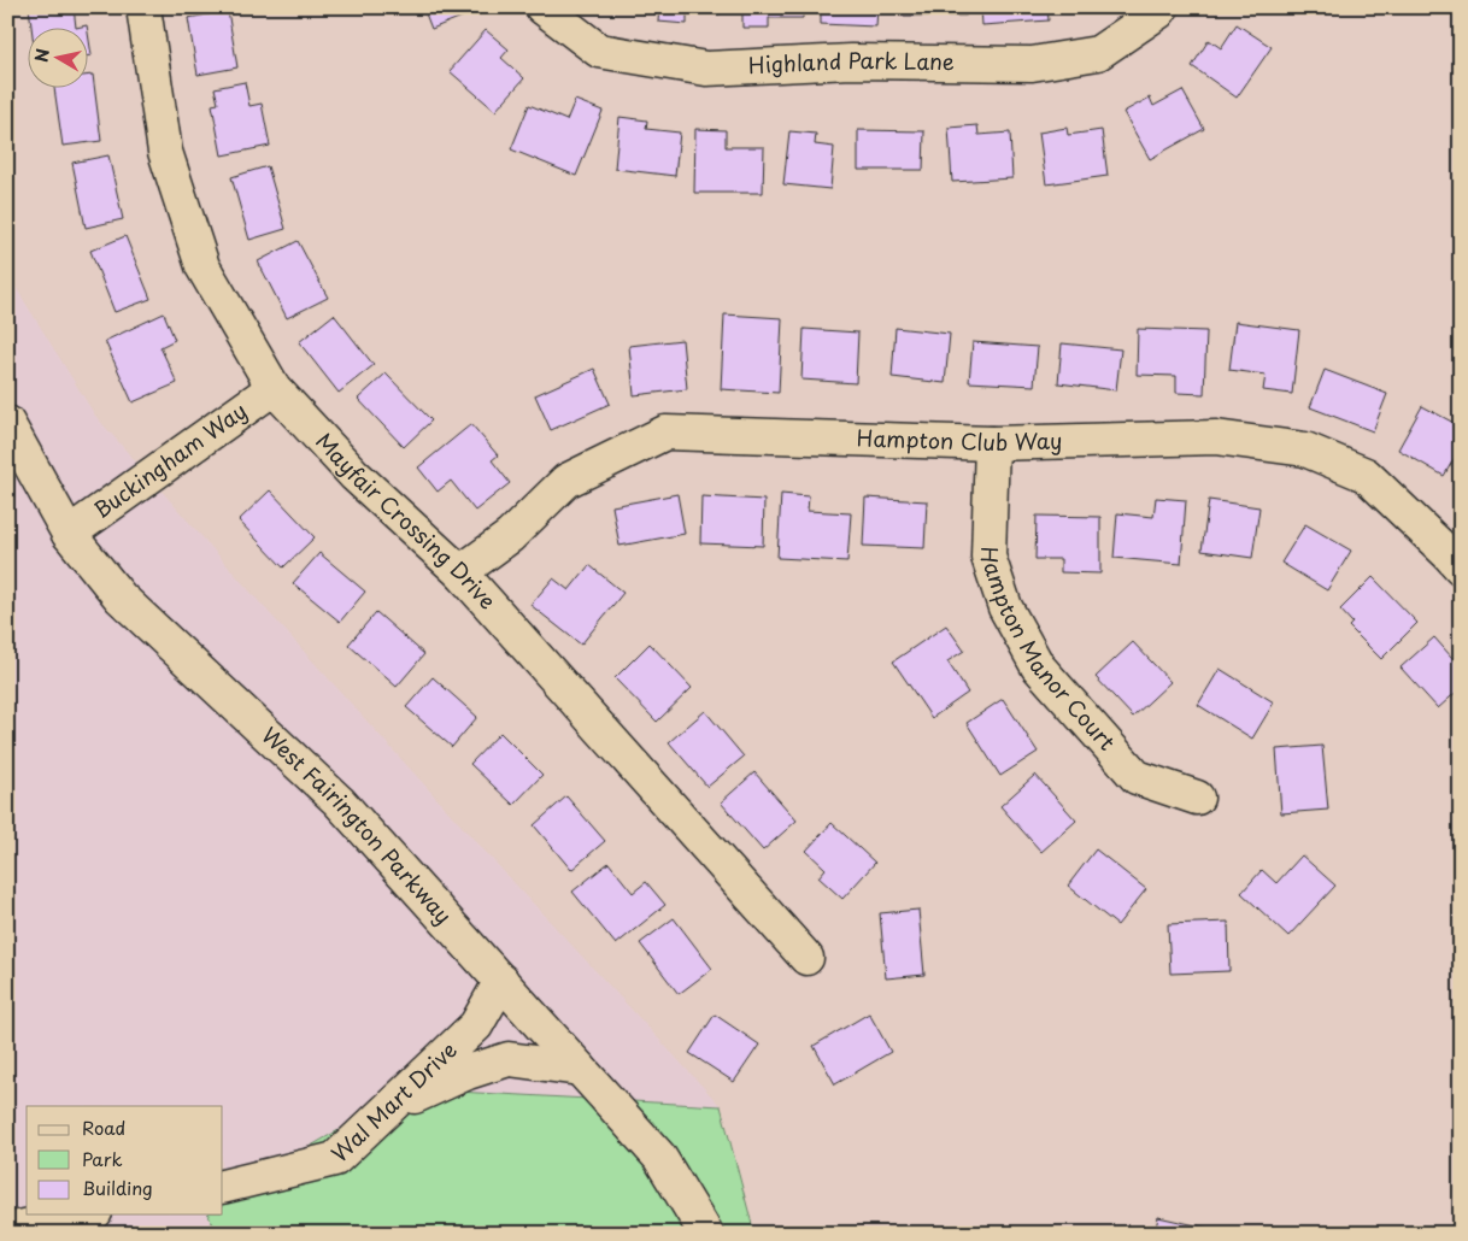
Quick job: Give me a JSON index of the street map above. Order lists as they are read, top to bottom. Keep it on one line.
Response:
{"streets":{"street":["Highland Park Lane","Hampton Club Way","Buckingham Way","Mayfair Crossing Drive","Hampton Manor Court","West Fairington Parkway","Wal Mart Drive"]},"crossings":[["Hampton Club Way","Mayfair Crossing Drive"],["Hampton Club Way","Hampton Manor Court"],["Buckingham Way","Mayfair Crossing Drive"],["Buckingham Way","West Fairington Parkway"],["West Fairington Parkway","Wal Mart Drive"]],"legend":["Road","Park","Building"],"north":"left"}
